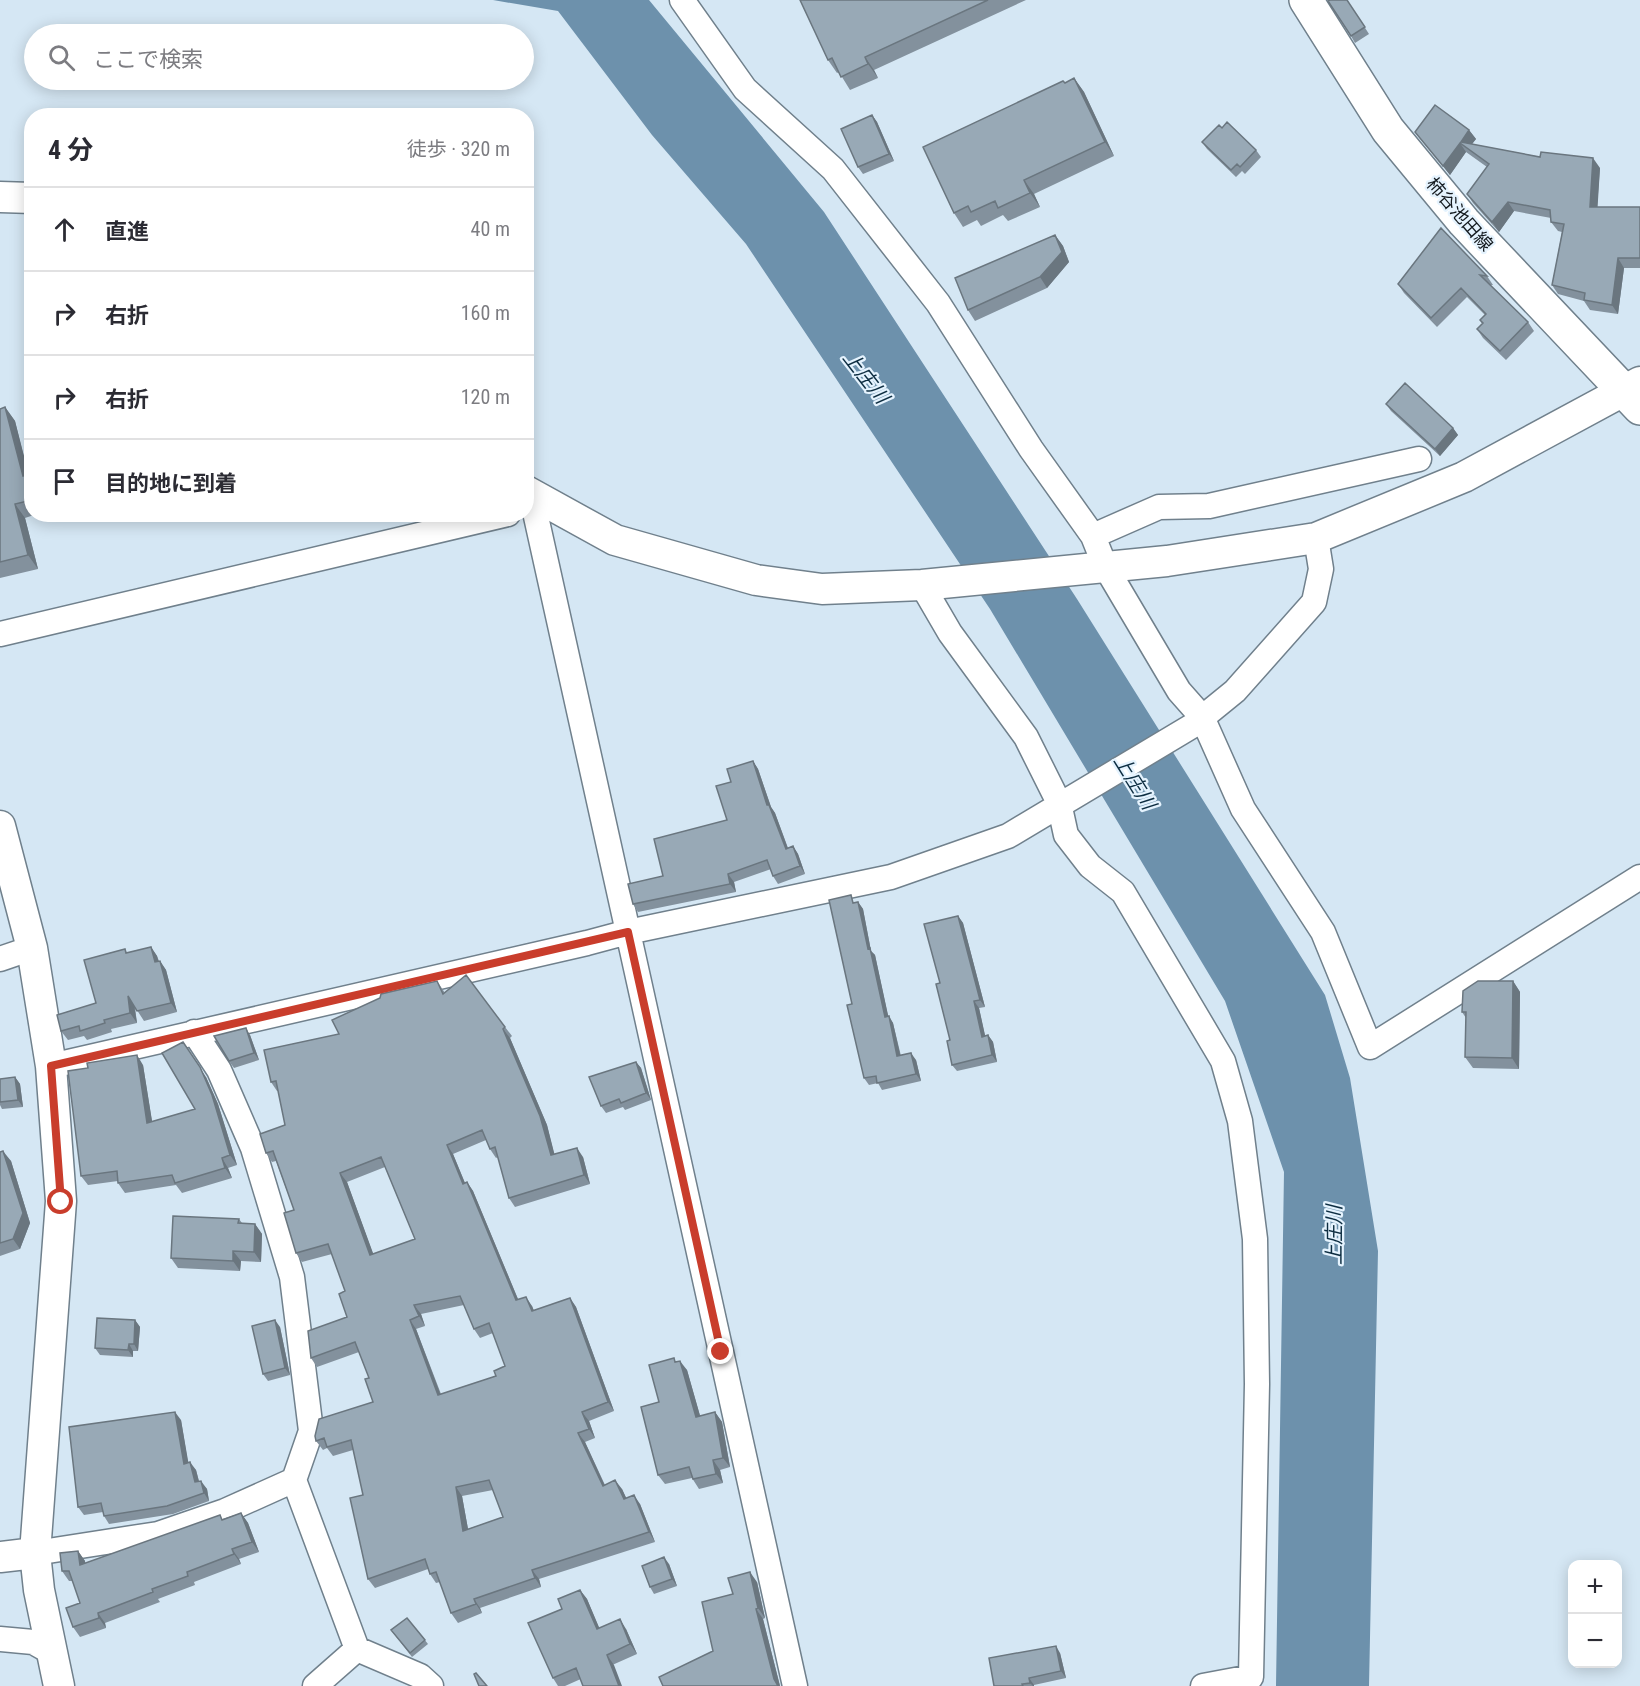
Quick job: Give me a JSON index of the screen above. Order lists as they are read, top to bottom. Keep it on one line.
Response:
{"streets":{"main road":["柿谷池田線"]},"water":["上庄川"],"page":{"search":"ここで検索","heading":["4 分","徒歩 · 320 m"],"list":[["直進","40 m"],["右折","160 m"],["右折","120 m"],"目的地に到着"],"map_buttons":["+","−"]}}
